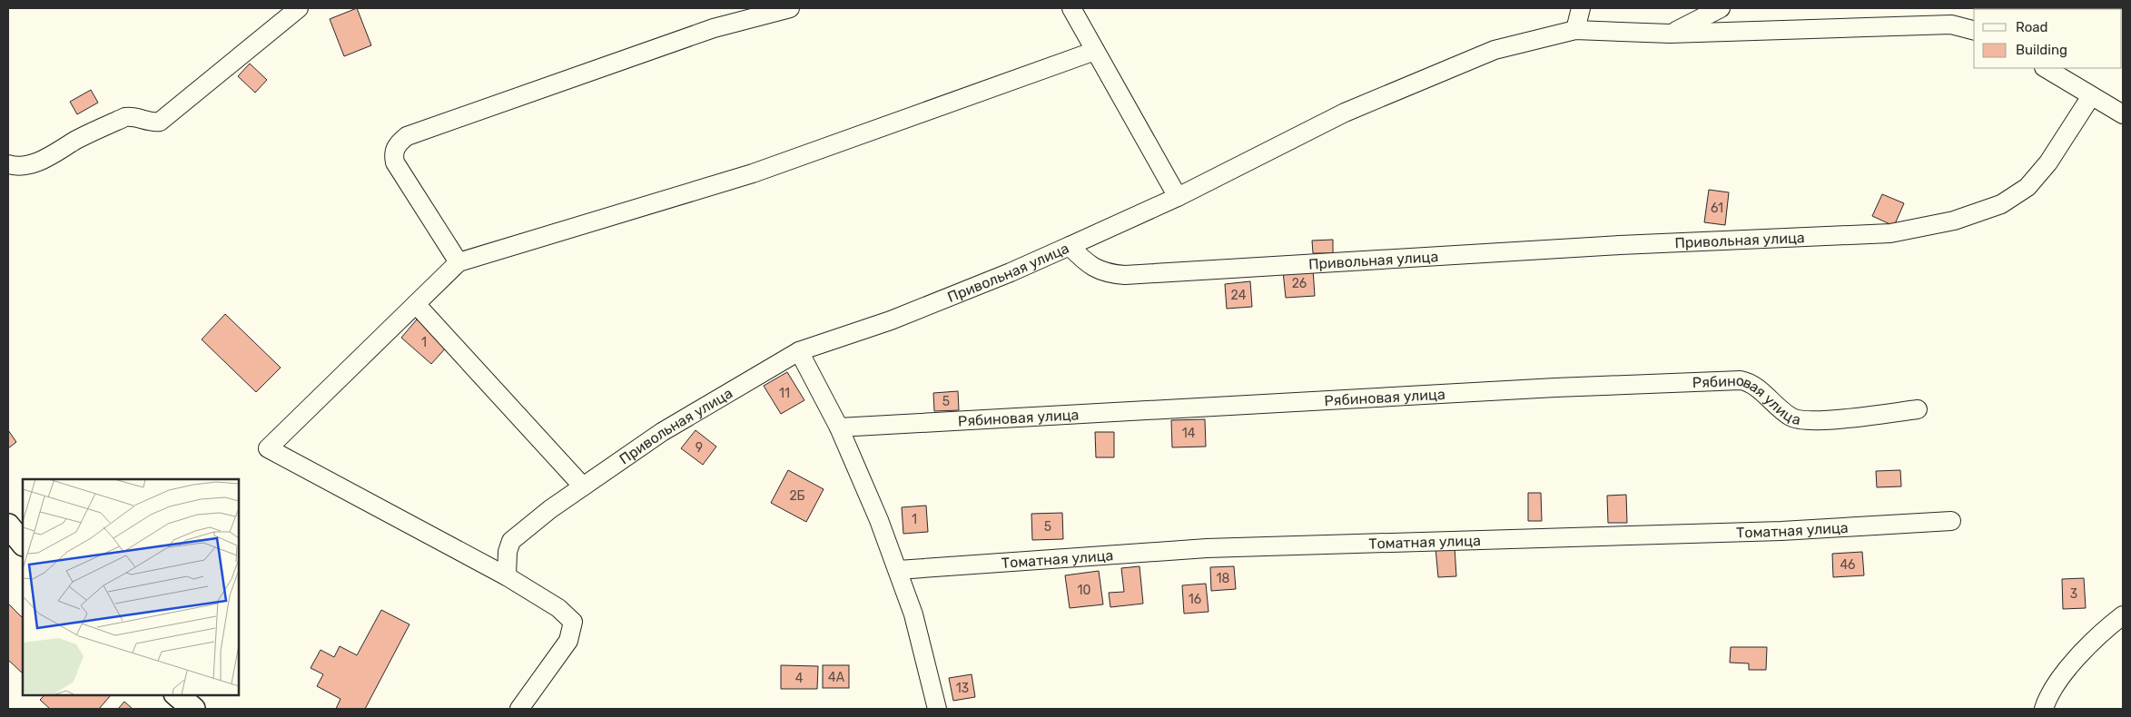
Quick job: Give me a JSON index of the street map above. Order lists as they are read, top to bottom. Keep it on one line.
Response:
{"streets":{"street":["Привольная улица","Рябиновая улица","Томатная улица"]},"house_numbers":["61","26","24","1","11","5","14","9","2Б","1","5","46","18","10","3","16","4А","4","13"],"legend":["Road","Building"]}
